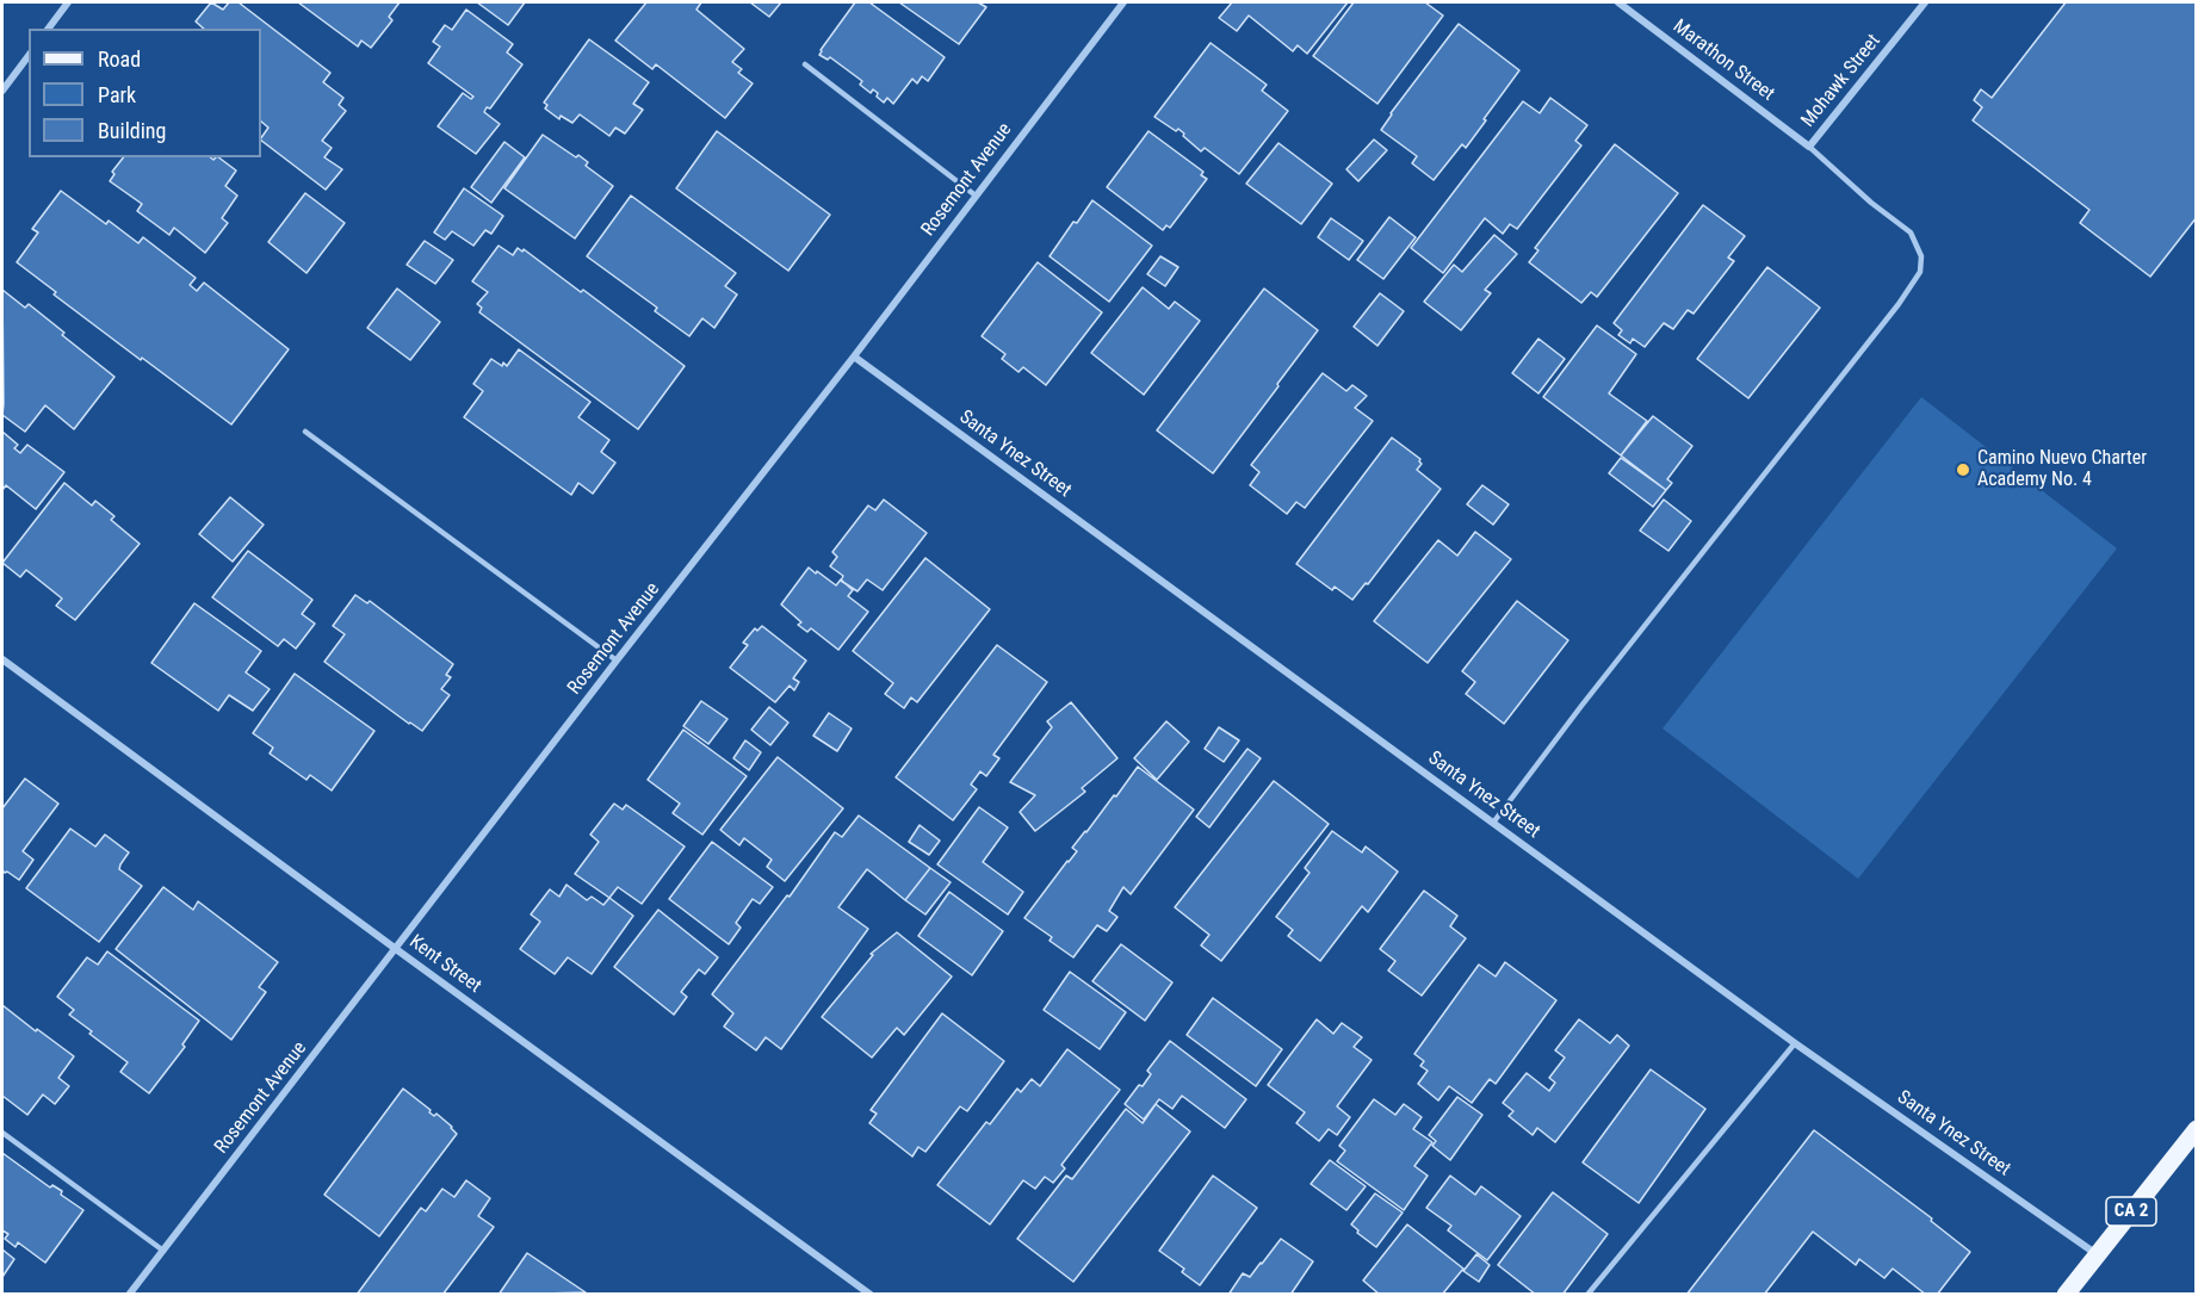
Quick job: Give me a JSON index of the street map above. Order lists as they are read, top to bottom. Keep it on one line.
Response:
{"streets":{"main road":["CA 2"],"street":["Marathon Street","Mohawk Street","Rosemont Avenue","Santa Ynez Street","Kent Street"]},"crossings":[["Marathon Street","Mohawk Street"],["Rosemont Avenue","Santa Ynez Street"],["Rosemont Avenue","Kent Street"],["Santa Ynez Street","CA 2"]],"places":["Camino Nuevo Charter Academy No. 4"],"legend":["Road","Park","Building"]}
